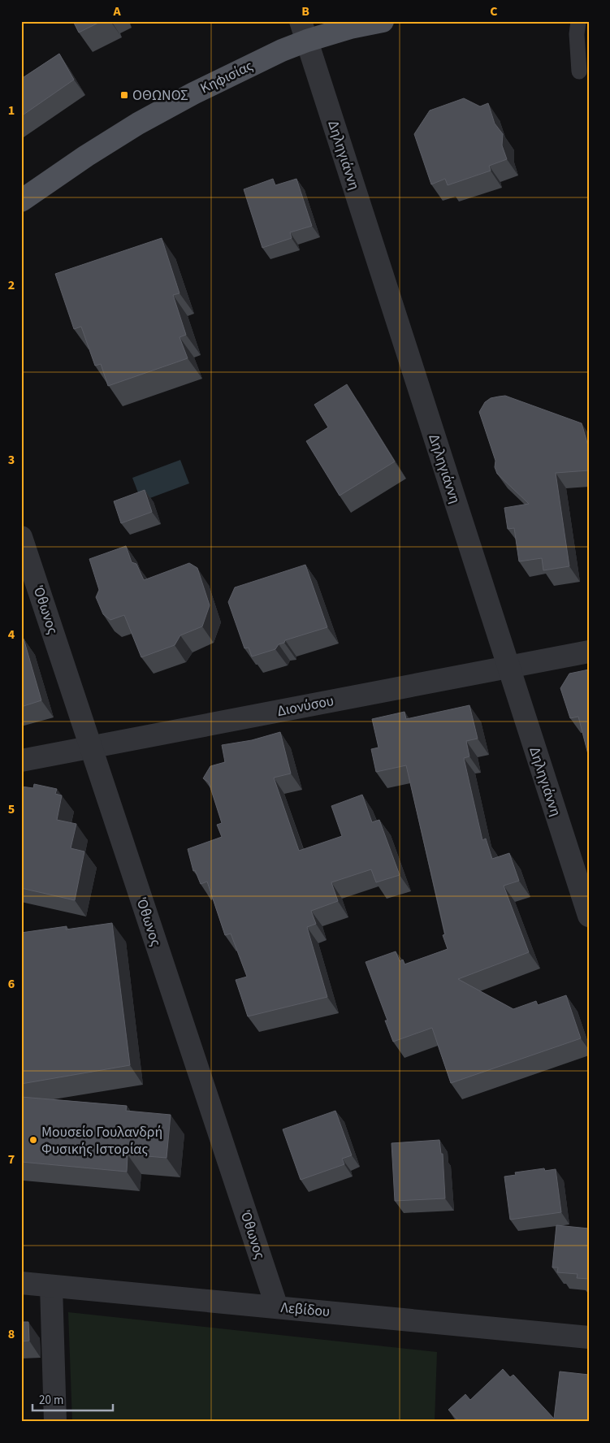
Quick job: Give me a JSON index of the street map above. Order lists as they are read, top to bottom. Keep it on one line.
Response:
{"streets":{"main road":["Κηφισίας"],"street":["Δηληγιάννη","Όθωνος","Διονύσου","Λεβίδου"]},"crossings":[["Κηφισίας","Δηληγιάννη"],["Δηληγιάννη","Διονύσου"],["Όθωνος","Διονύσου"],["Όθωνος","Λεβίδου"]],"places":{"transit":["ΟΘΩΝΟΣ"],"other":["Μουσείο Γουλανδρή Φυσικής Ιστορίας"]},"scale_bar":"20 m","grid":{"columns":["A","B","C"],"rows":["1","2","3","4","5","6","7","8"]}}
